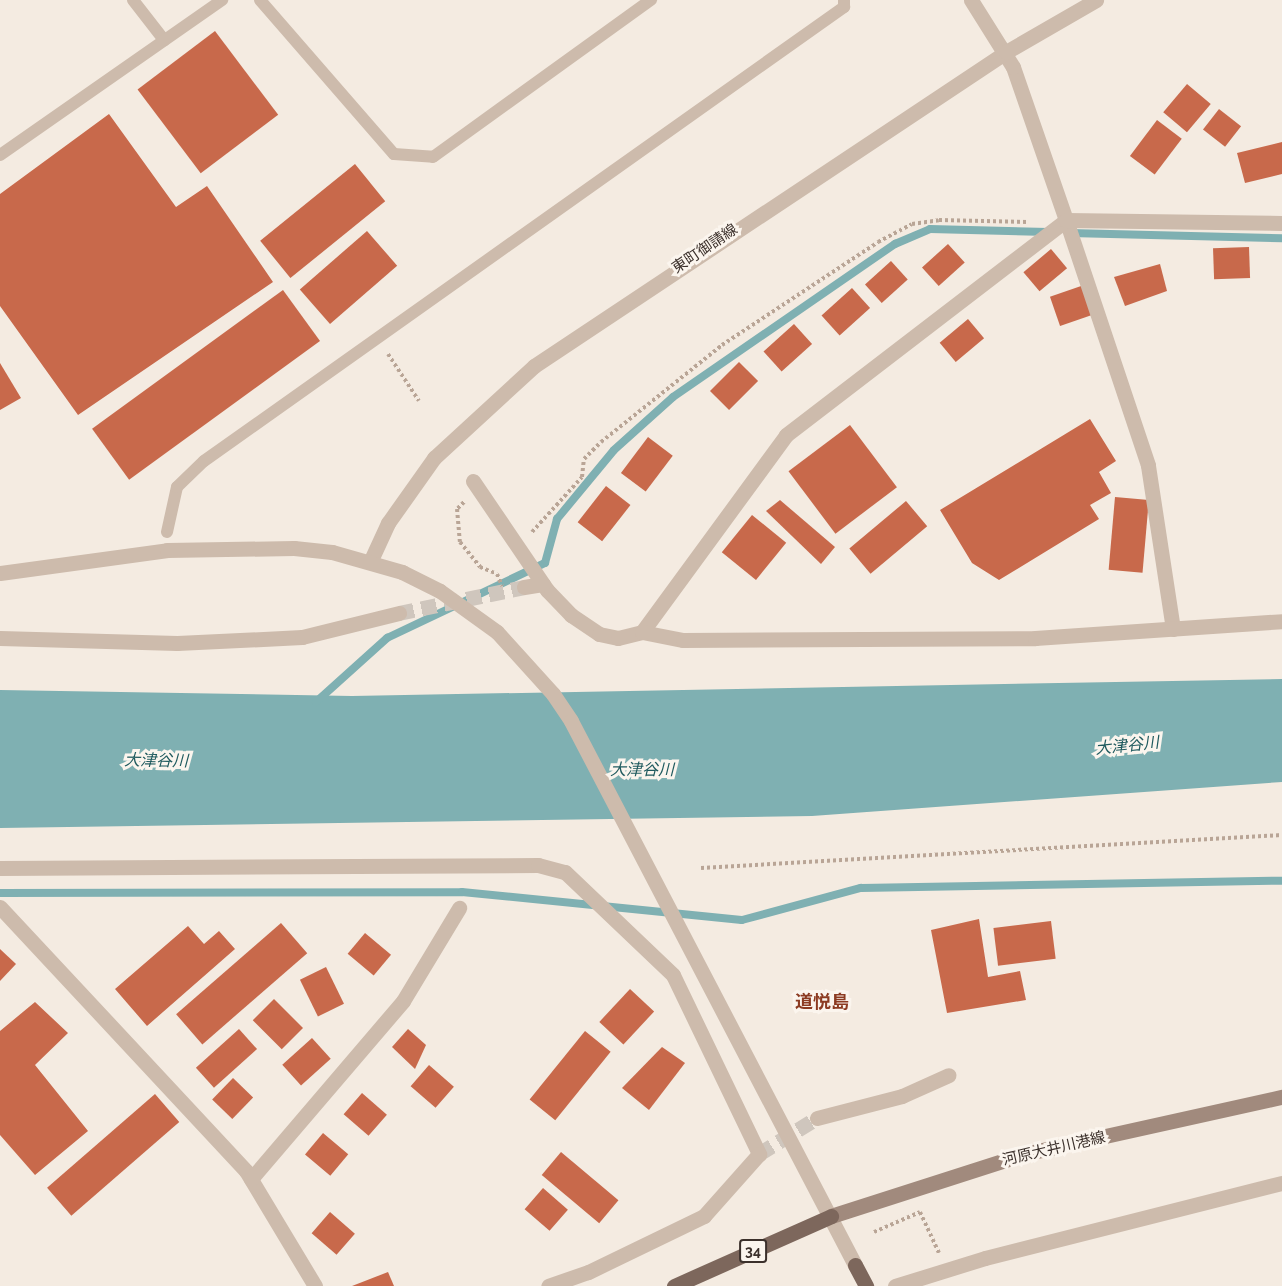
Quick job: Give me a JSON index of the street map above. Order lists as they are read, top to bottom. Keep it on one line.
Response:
{"streets":{"main road":["河原大井川港線","34"],"street":["東町御請線"]},"crossings":[["河原大井川港線","34"]],"districts":["道悦島"],"water":["大津谷川"]}
